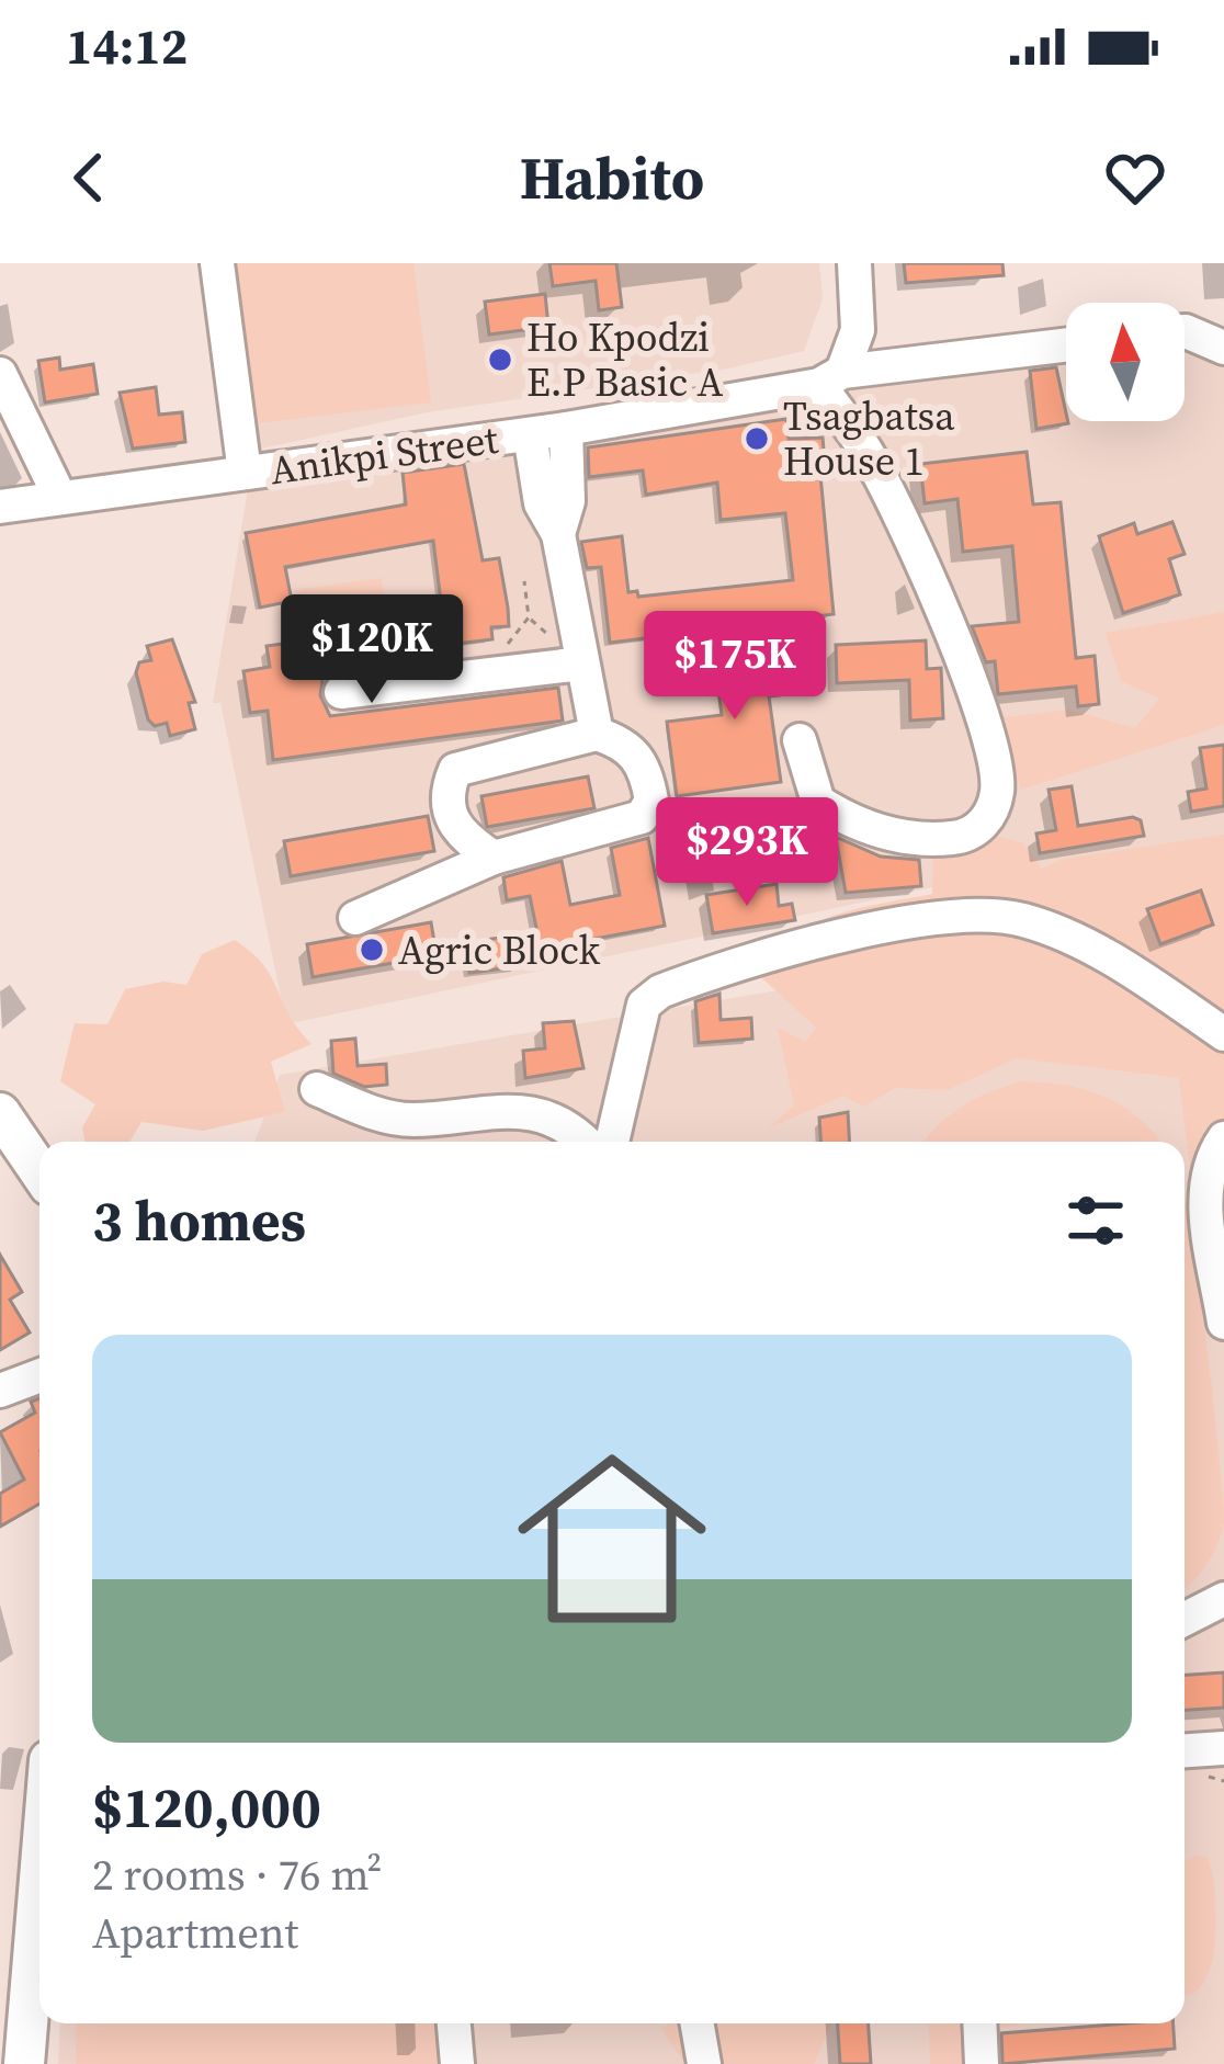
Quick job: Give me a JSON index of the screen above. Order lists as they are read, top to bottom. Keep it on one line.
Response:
{"streets":{"street":["Anikpi Street"]},"places":["Ho Kpodzi E.P Basic A","Tsagbatsa House 1","Agric Block"],"north":"top","page":{"status":"14:12","header":"Habito","price":["$120K","$175K","$293K"],"heading":"3 homes","list":[{"name":"$120,000","note":"2 rooms · 76 m² · Apartment"}]}}
